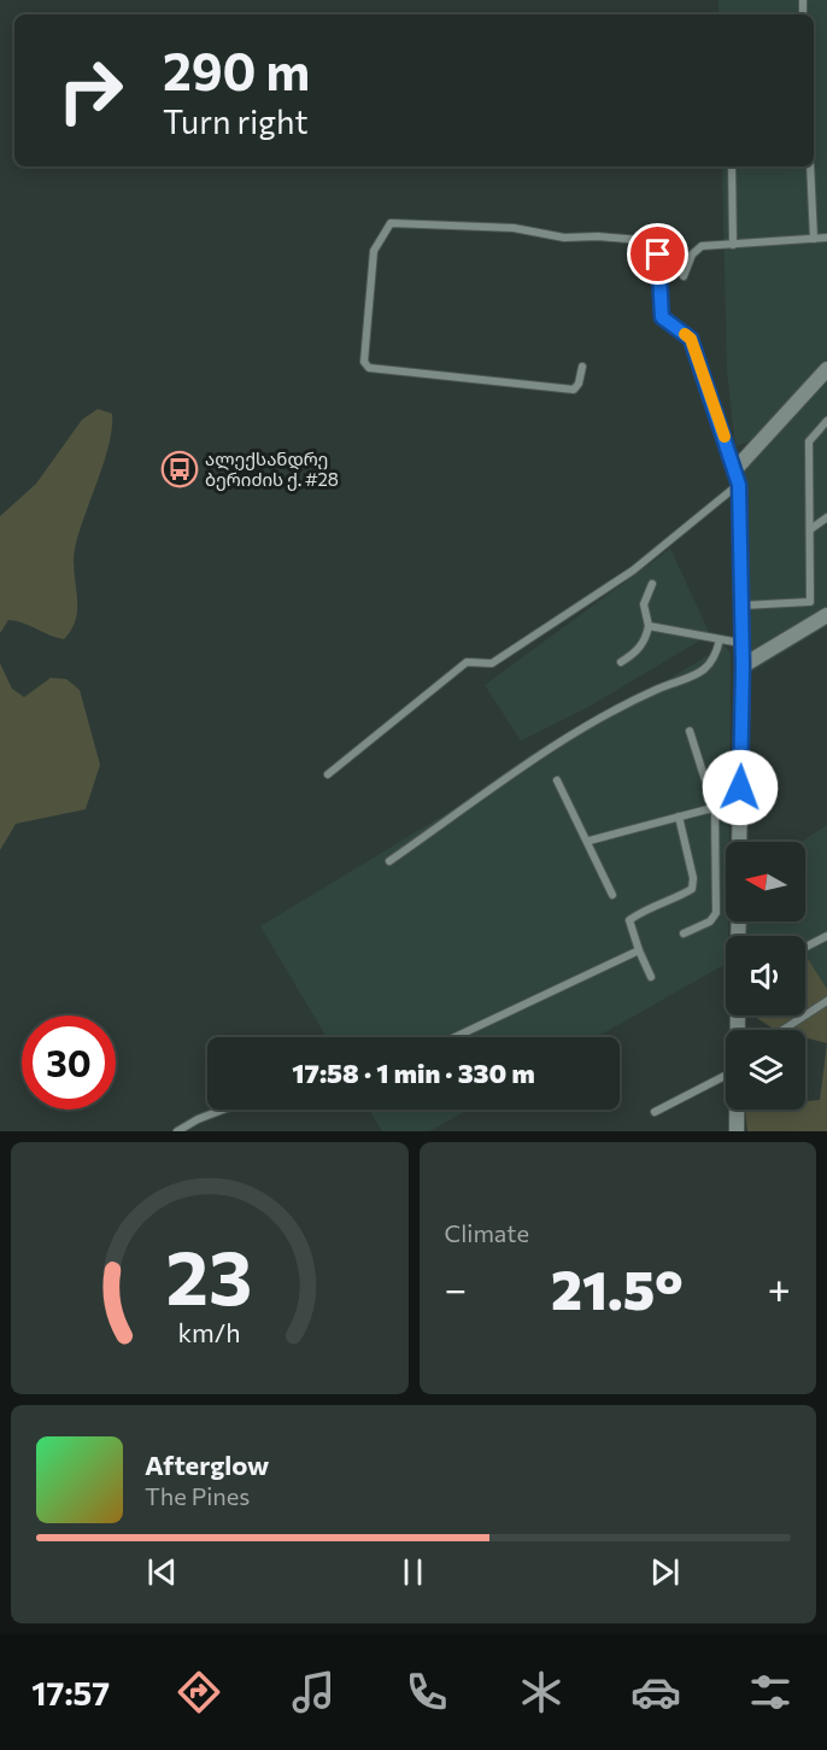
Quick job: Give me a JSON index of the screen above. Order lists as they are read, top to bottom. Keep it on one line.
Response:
{"places":{"bus stop":["ალექსანდრე ბერიძის ქ. #28"]},"north":"left","page":{"turn":["290 m","Turn right"],"limit":"30","trip":"17:58 · 1 min · 330 m","tile":"Climate","heat":["−","21.5°","+"],"song":["Afterglow","The Pines"],"tabs":"17:57","gauge":["23","km/h"]}}
